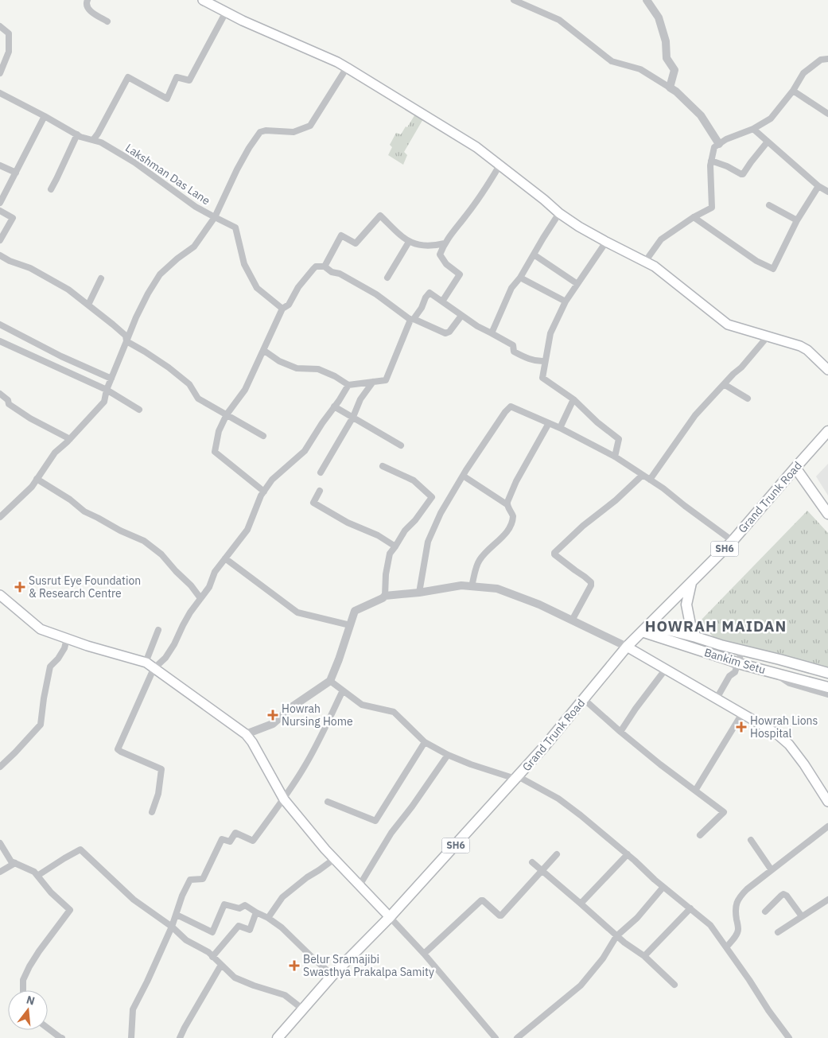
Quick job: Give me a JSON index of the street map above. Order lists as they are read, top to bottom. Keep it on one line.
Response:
{"streets":{"main road":["Grand Trunk Road","SH6","Bankim Setu"],"street":["Lakshman Das Lane"]},"crossings":[["Grand Trunk Road","Bankim Setu"]],"districts":["HOWRAH MAIDAN"],"places":{"health":["Susrut Eye Foundation & Research Centre","Howrah Nursing Home","Howrah Lions Hospital","Belur Sramajibi Swasthya Prakalpa Samity"]},"north":"top"}
